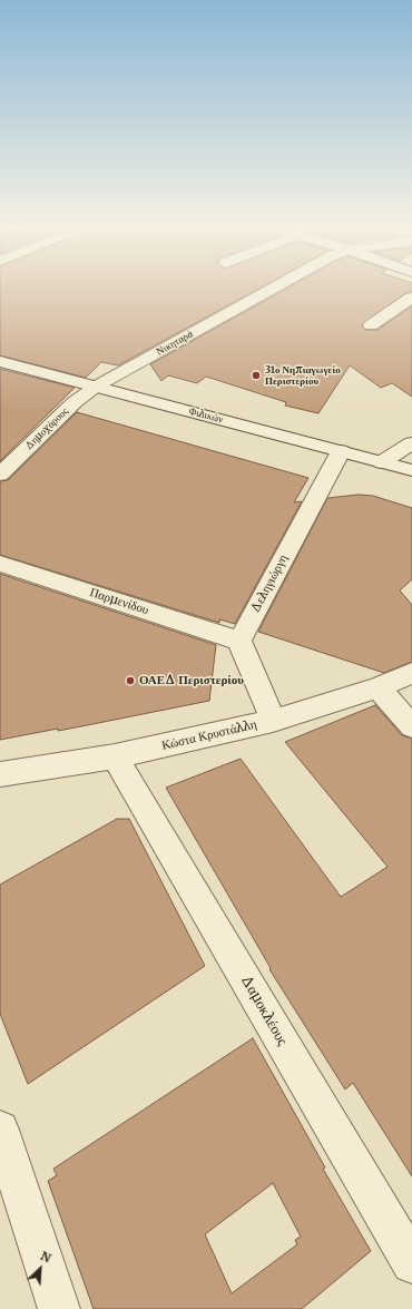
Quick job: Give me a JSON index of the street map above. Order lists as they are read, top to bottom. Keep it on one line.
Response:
{"streets":{"street":["Νικηταρά","Φιλικών","Δημοχάρους","Δεληγιώργη","Παρμενίδου","Κώστα Κρυστάλλη","Δαμοκλέους"]},"crossings":[["Νικηταρά","Φιλικών"],["Νικηταρά","Δημοχάρους"],["Φιλικών","Δημοχάρους"],["Φιλικών","Δεληγιώργη"],["Δεληγιώργη","Παρμενίδου"],["Κώστα Κρυστάλλη","Δαμοκλέους"]],"places":["31ο Νηπιαγωγείο Περιστερίου","ΟΑΕΔ Περιστερίου"],"north":"top right"}
